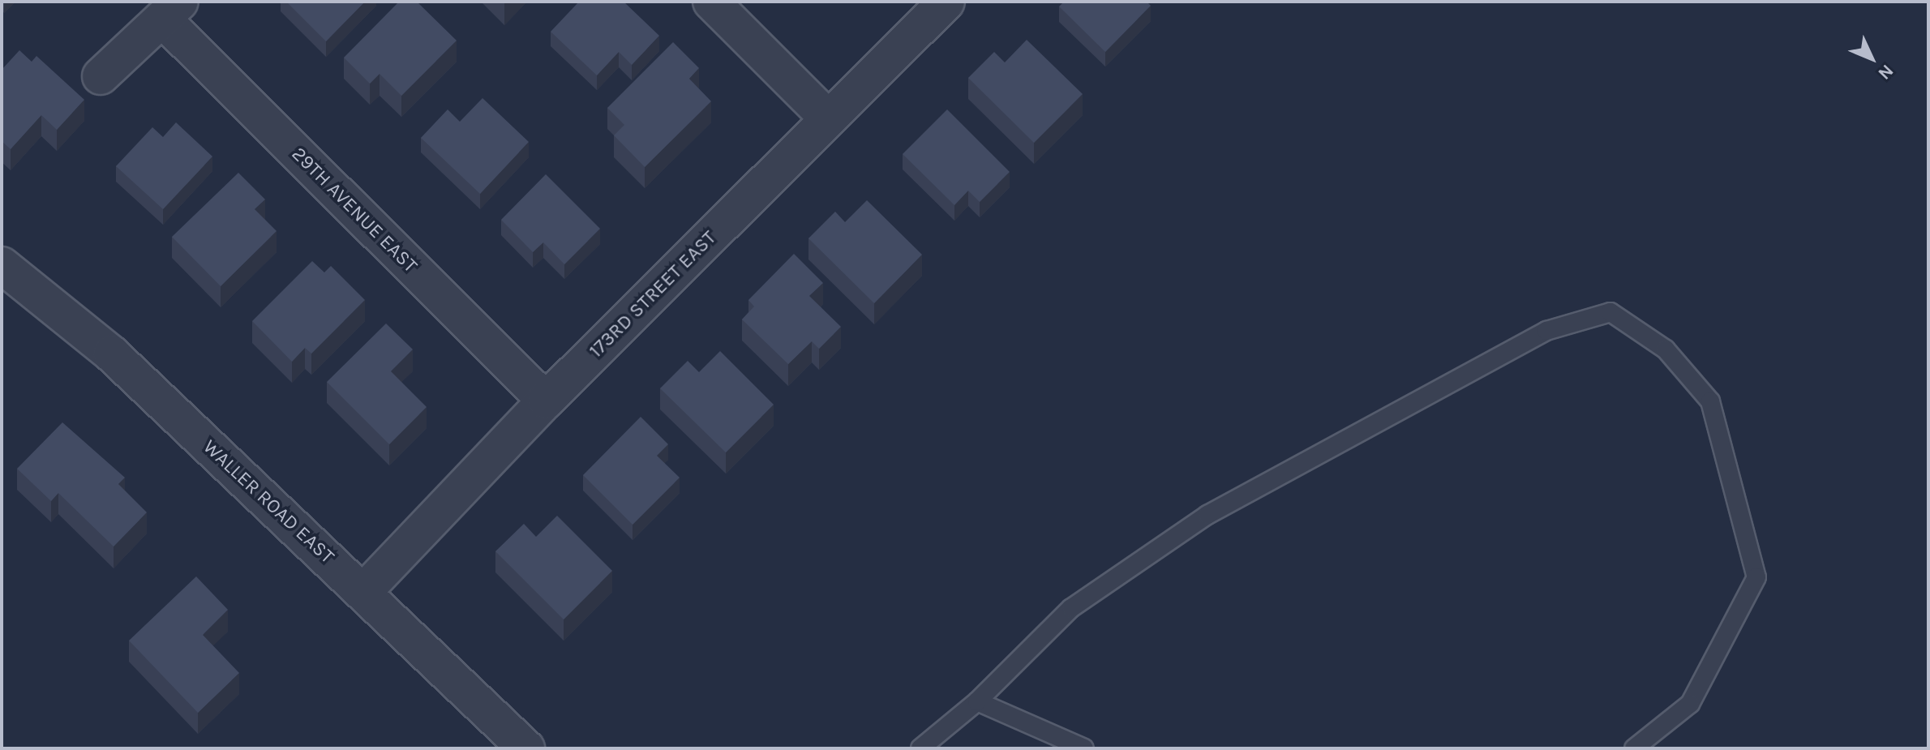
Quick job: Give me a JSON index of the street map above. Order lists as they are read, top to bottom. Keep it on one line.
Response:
{"streets":{"street":["29TH AVENUE EAST","173RD STREET EAST","WALLER ROAD EAST"]},"crossings":[["29TH AVENUE EAST","173RD STREET EAST"],["173RD STREET EAST","WALLER ROAD EAST"]],"north":"bottom right"}
